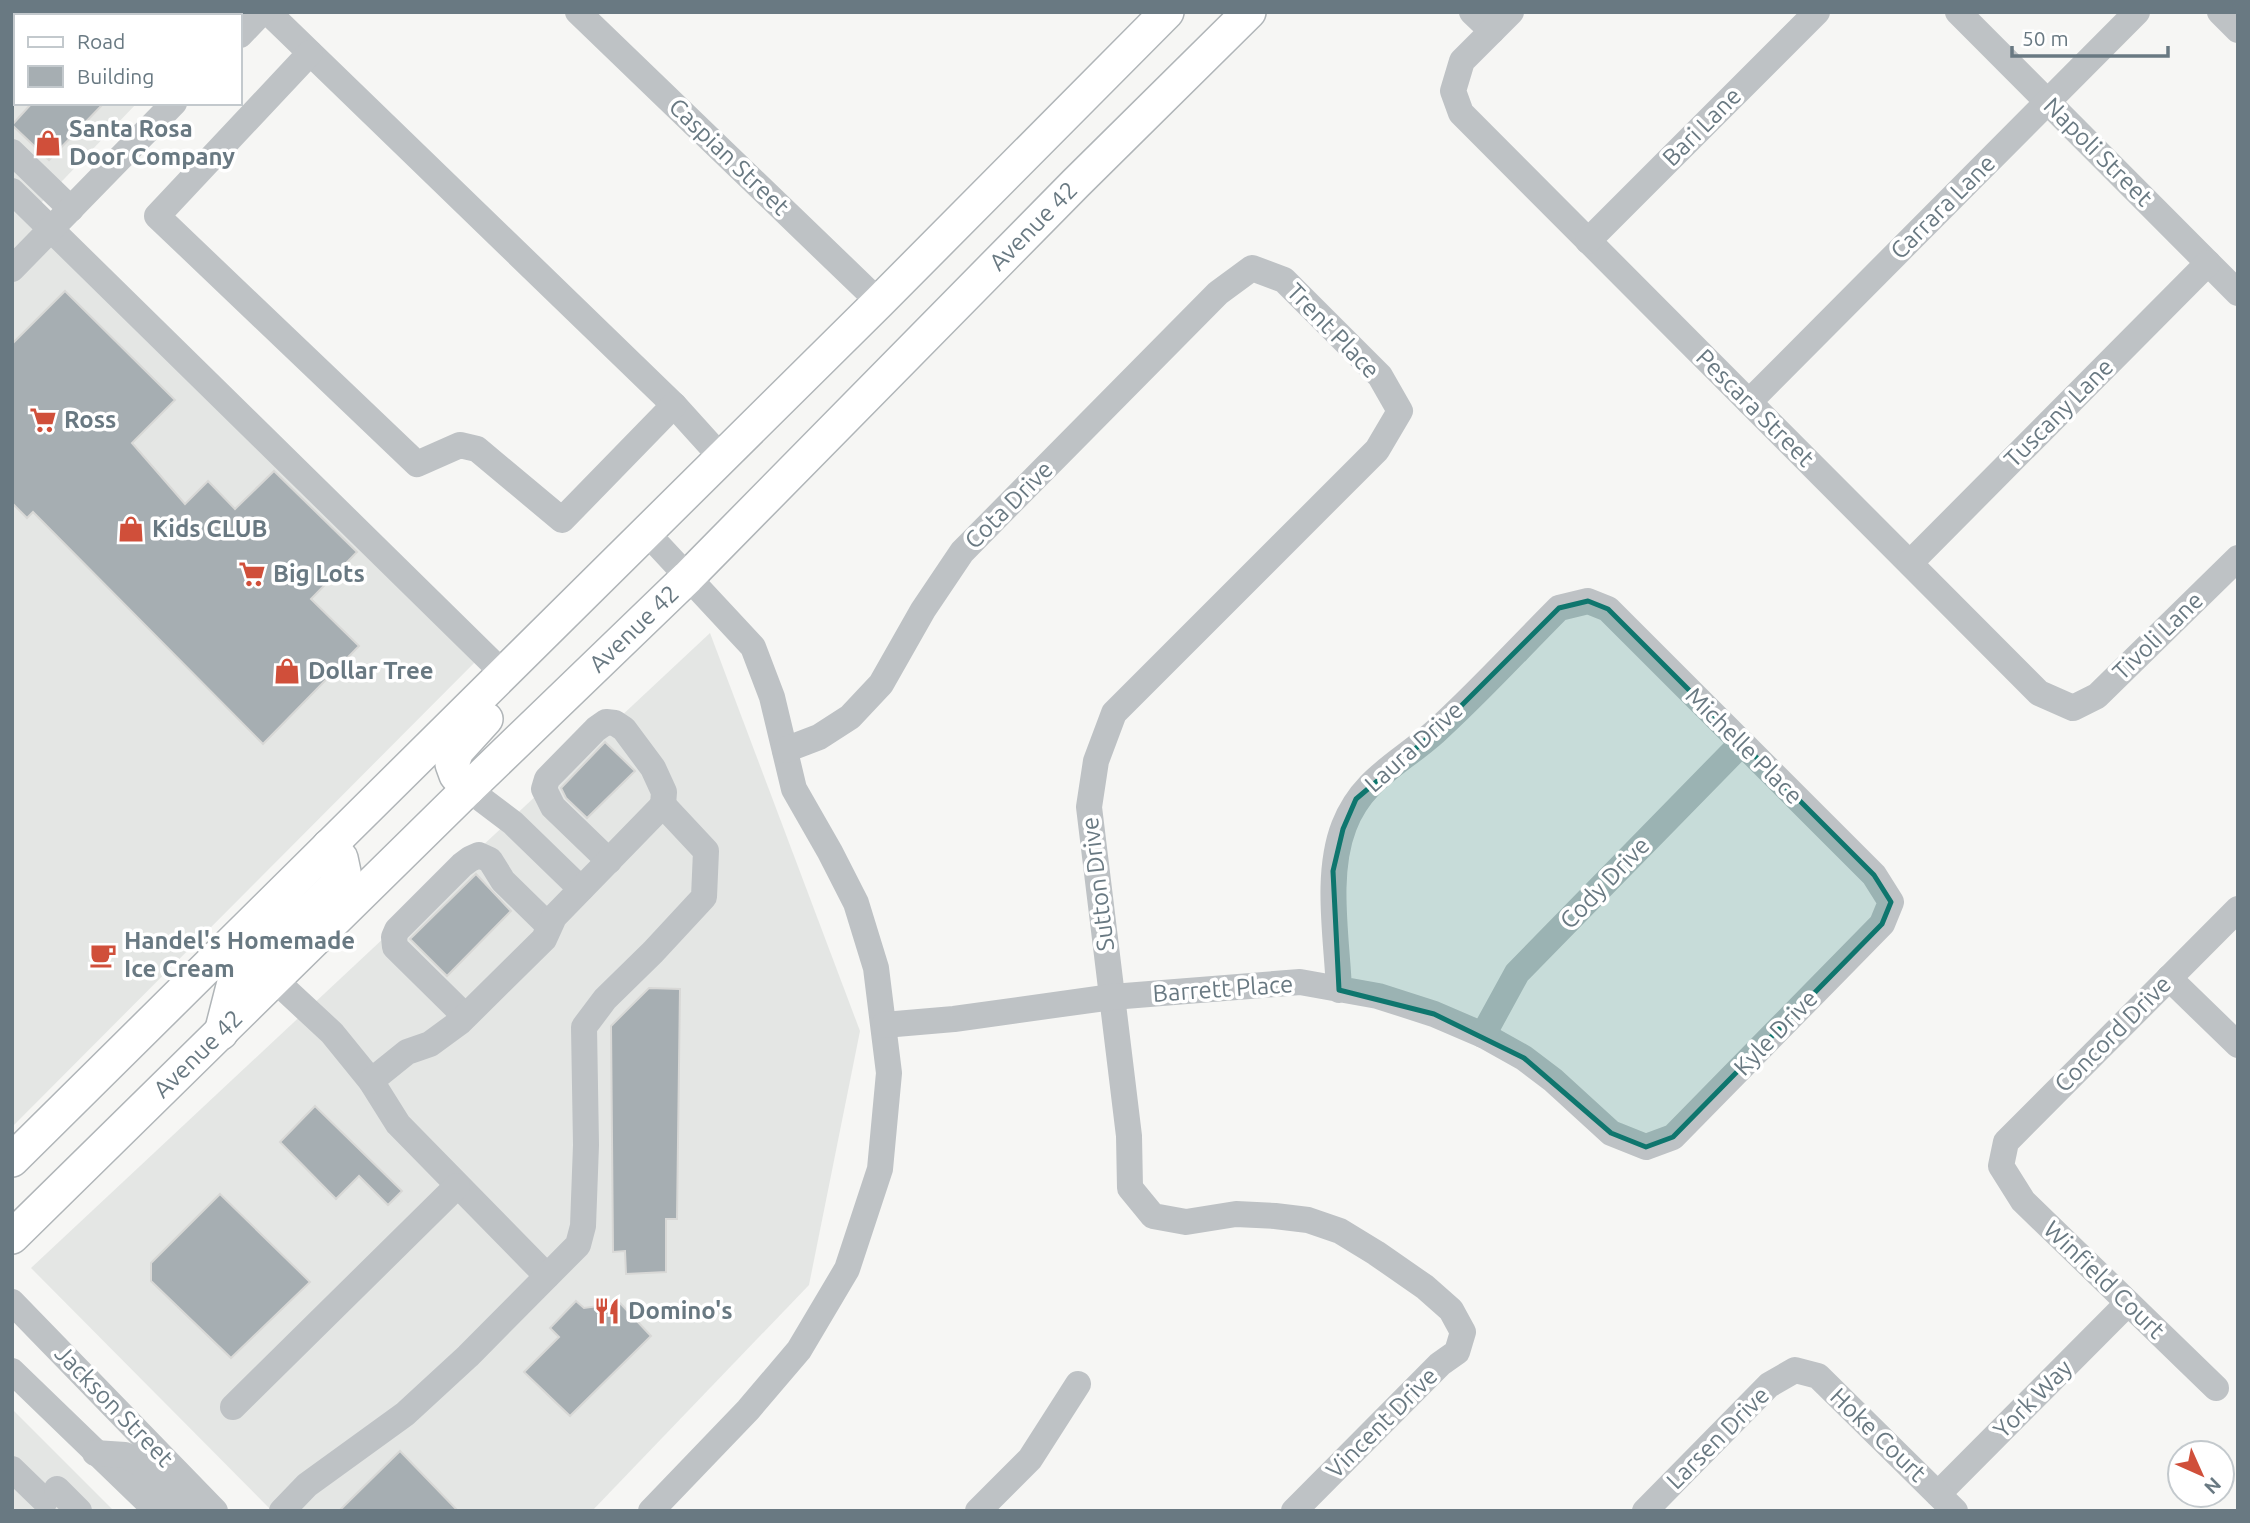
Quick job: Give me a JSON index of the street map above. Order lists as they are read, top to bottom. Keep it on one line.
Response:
{"streets":{"main road":["Avenue 42"],"street":["Bari Lane","Napoli Street","Caspian Street","Carrara Lane","Trent Place","Pescara Street","Tuscany Lane","Cota Drive","Tivoli Lane","Michelle Place","Laura Drive","Cody Drive","Sutton Drive","Barrett Place","Kyle Drive","Concord Drive","Winfield Court","York Way","Jackson Street","Vincent Drive","Hoke Court","Larsen Drive"]},"crossings":[["Bari Lane","Pescara Street"],["Napoli Street","Carrara Lane"],["Napoli Street","Tuscany Lane"],["Carrara Lane","Pescara Street"],["Trent Place","Cota Drive"],["Trent Place","Sutton Drive"],["Pescara Street","Tuscany Lane"],["Pescara Street","Tivoli Lane"],["Michelle Place","Laura Drive"],["Michelle Place","Cody Drive"],["Michelle Place","Kyle Drive"],["Laura Drive","Barrett Place"],["Cody Drive","Barrett Place"],["Sutton Drive","Barrett Place"],["Sutton Drive","Vincent Drive"],["Barrett Place","Kyle Drive"],["Concord Drive","Winfield Court"],["Winfield Court","York Way"],["York Way","Hoke Court"],["Hoke Court","Larsen Drive"]],"places":{"shop":["Santa Rosa Door Company","Kids CLUB","Dollar Tree"],"supermarket":["Ross","Big Lots"],"cafe":["Handel's Homemade Ice Cream"],"restaurant":["Domino's"]},"legend":["Road","Building"],"scale_bar":"50 m","north":"bottom right"}
